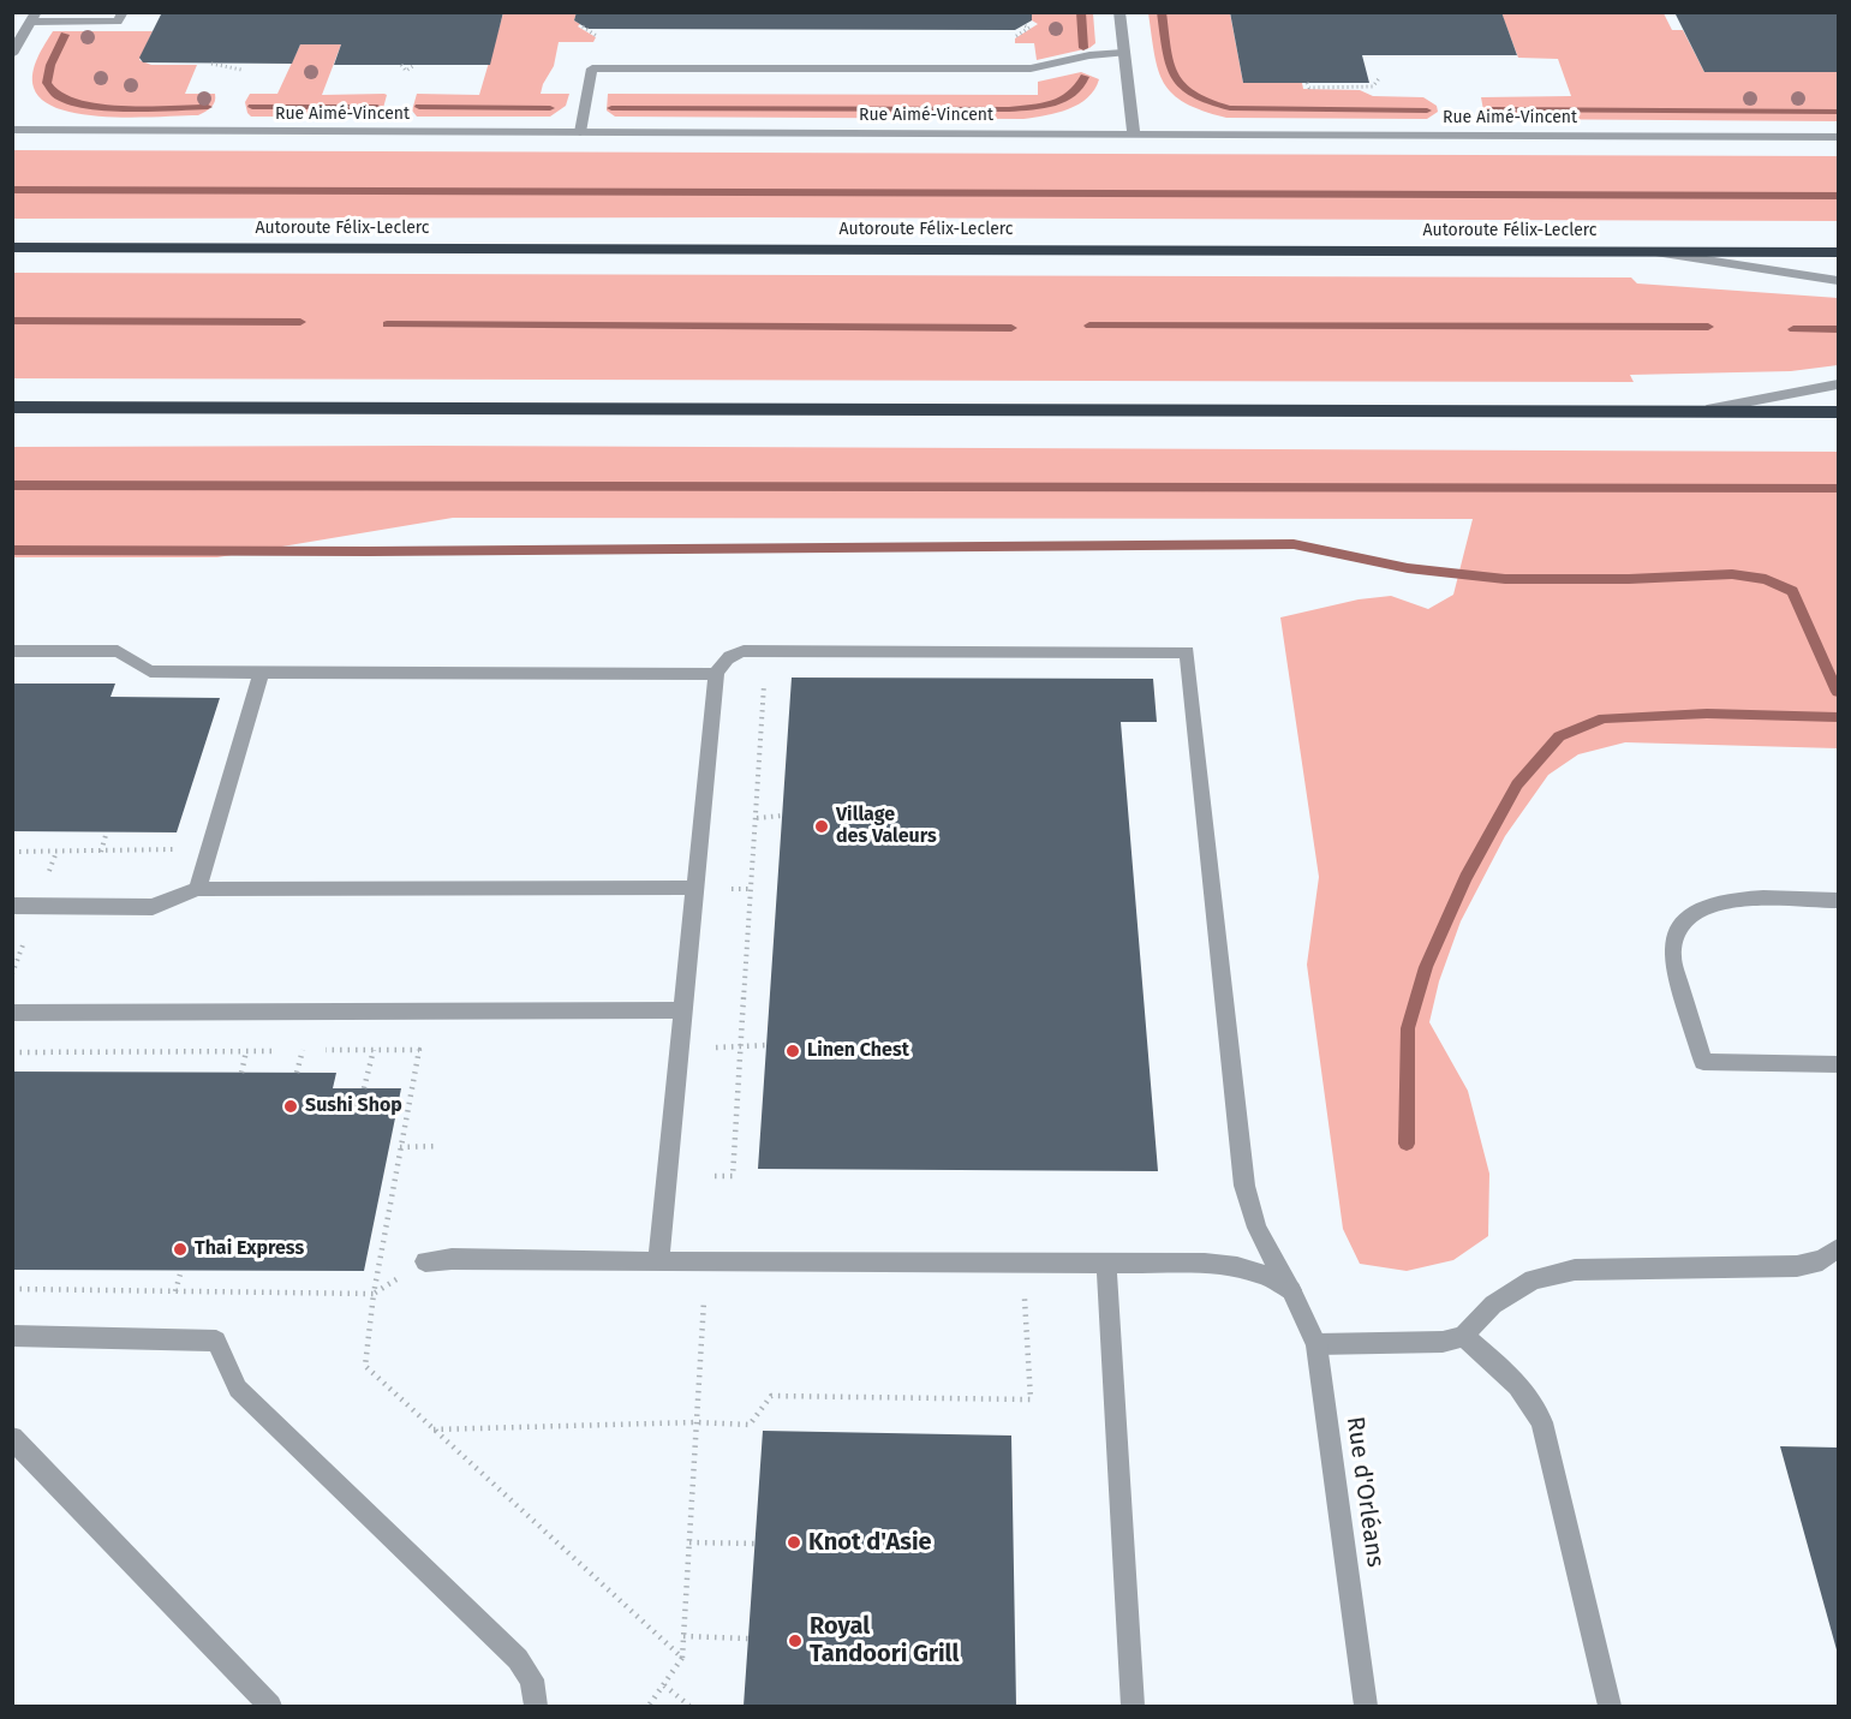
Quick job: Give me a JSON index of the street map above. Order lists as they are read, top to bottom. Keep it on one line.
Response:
{"streets":{"highway":["Autoroute Félix-Leclerc"],"street":["Rue Aimé-Vincent","Rue d'Orléans"]},"places":["Village des Valeurs","Linen Chest","Sushi Shop","Thai Express","Knot d'Asie","Royal Tandoori Grill"]}
